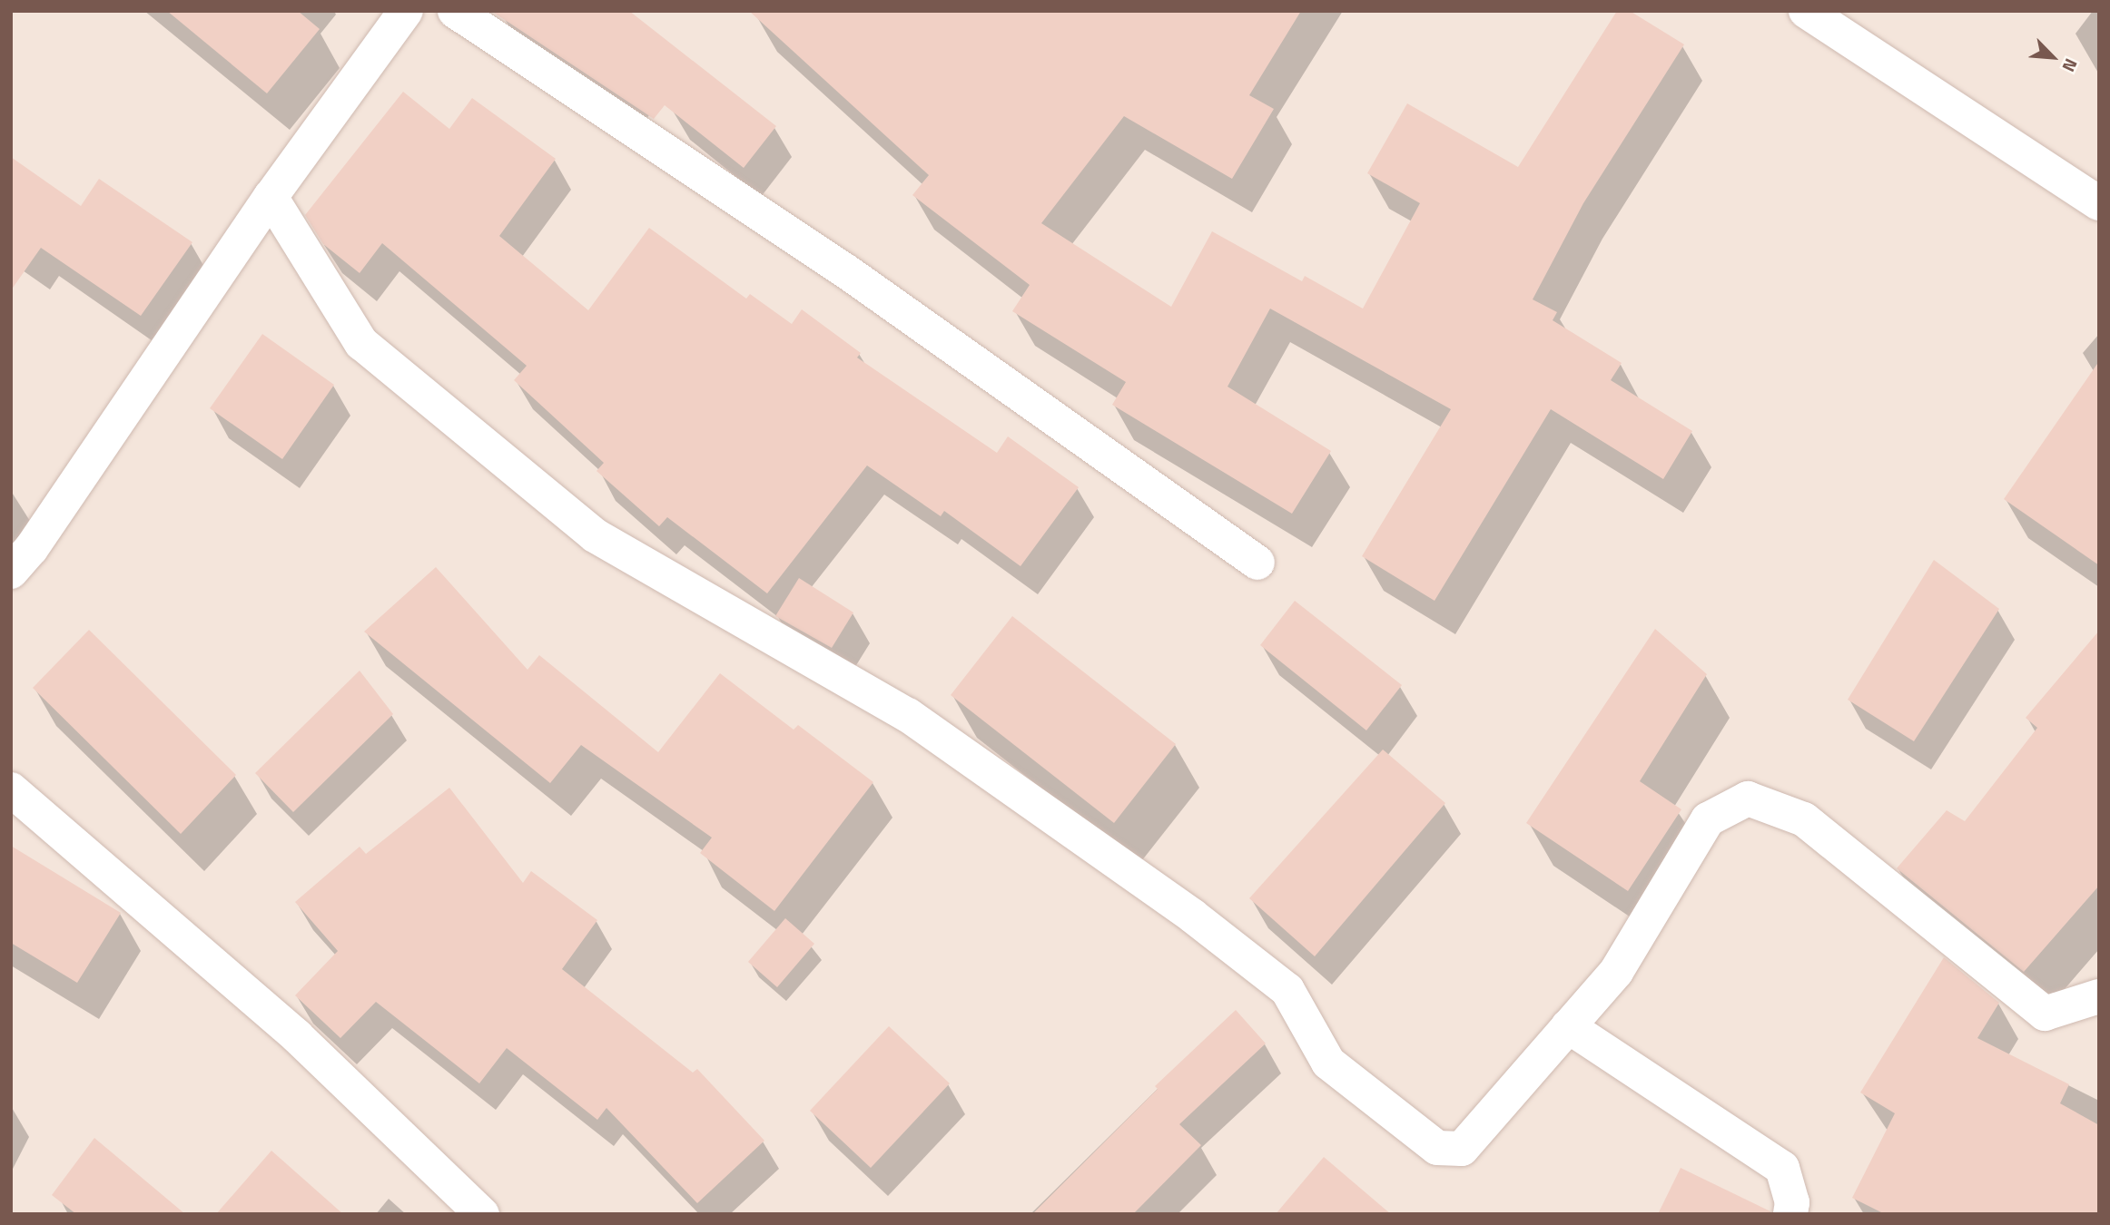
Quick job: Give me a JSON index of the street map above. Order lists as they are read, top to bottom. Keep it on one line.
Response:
{"north":"bottom right"}
